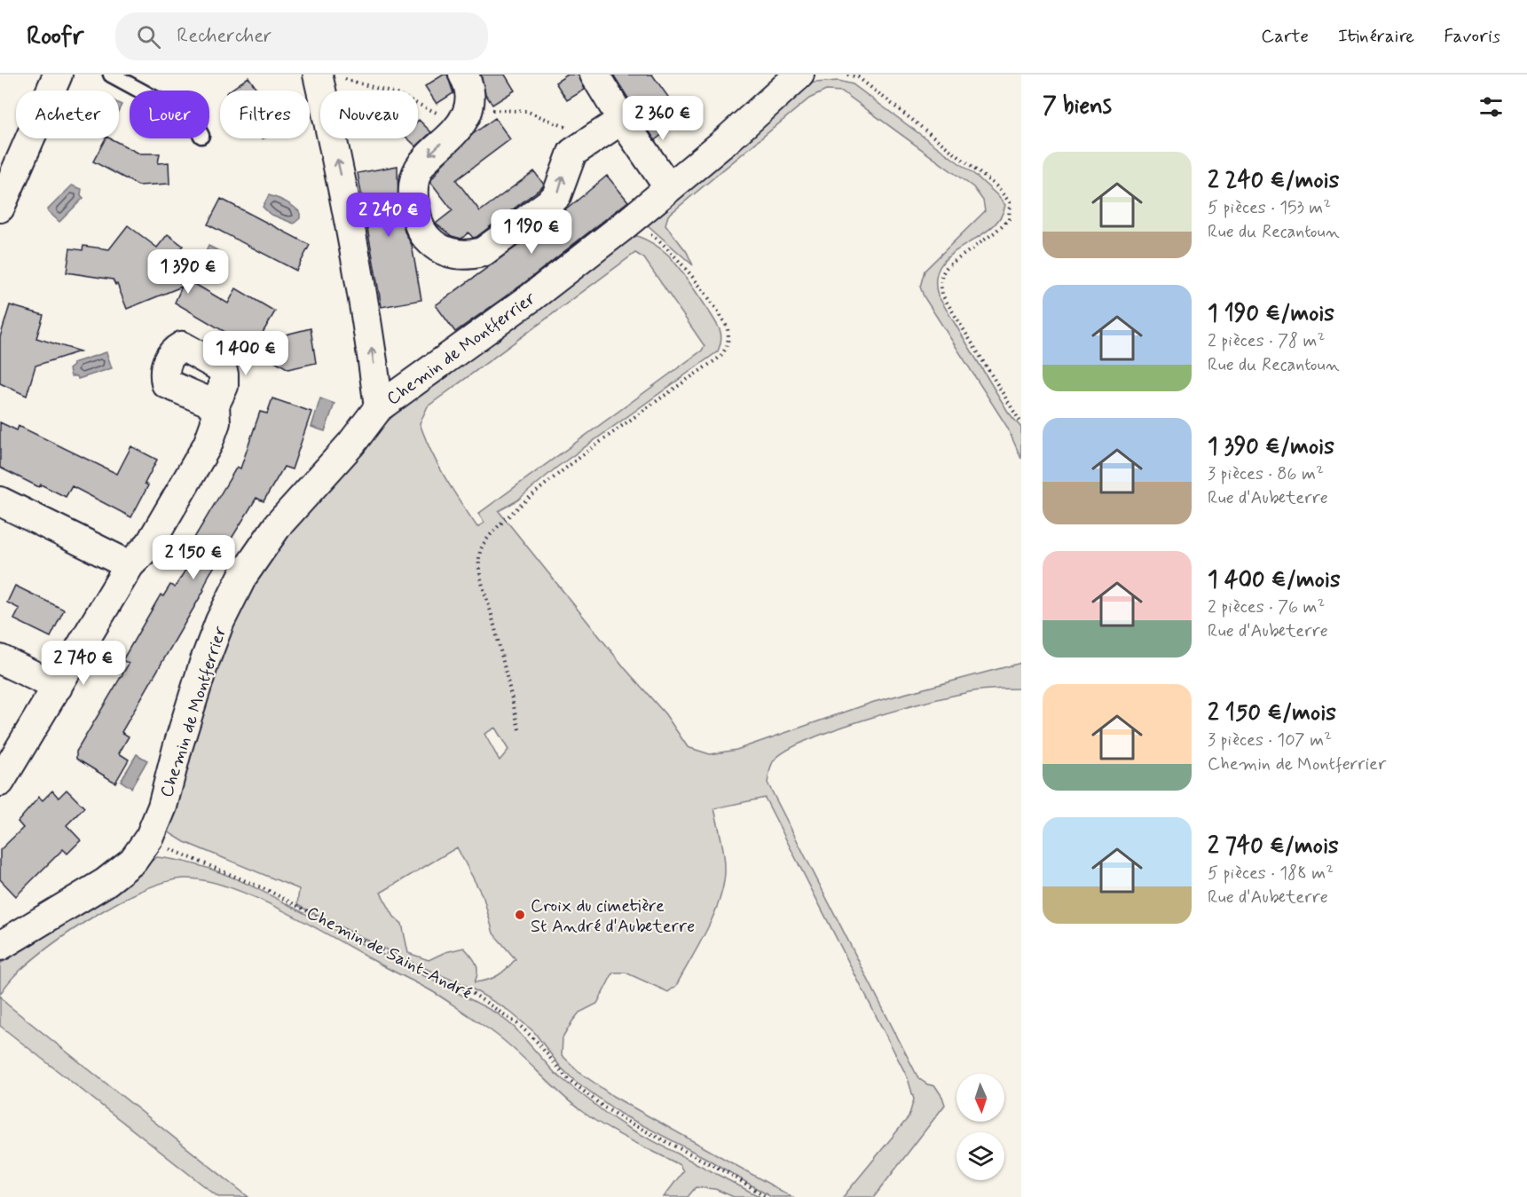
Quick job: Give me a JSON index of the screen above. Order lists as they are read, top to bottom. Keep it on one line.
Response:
{"streets":{"street":["Chemin de Montferrier"],"path":["Chemin de Saint-André"]},"crossings":[["Chemin de Montferrier","Chemin de Saint-André"]],"places":["Croix du cimetière St André d'Aubeterre"],"north":"bottom","page":{"header":"Roofr","search":"Rechercher","nav":["Carte","Itinéraire","Favoris"],"heading":"7 biens","chip":["Acheter","Louer","Filtres","Nouveau"],"price":["2 360 €","2 240 €","1 190 €","1 390 €","1 400 €","2 150 €","2 740 €"],"list":[{"name":"2 240 €/mois","note":"5 pièces · 153 m² · Rue du Recantoun"},{"name":"1 190 €/mois","note":"2 pièces · 78 m² · Rue du Recantoun"},{"name":"1 390 €/mois","note":"3 pièces · 86 m² · Rue d'Aubeterre"},{"name":"1 400 €/mois","note":"2 pièces · 76 m² · Rue d'Aubeterre"},{"name":"2 150 €/mois","note":"3 pièces · 107 m² · Chemin de Montferrier"},{"name":"2 740 €/mois","note":"5 pièces · 188 m² · Rue d'Aubeterre"}]}}
